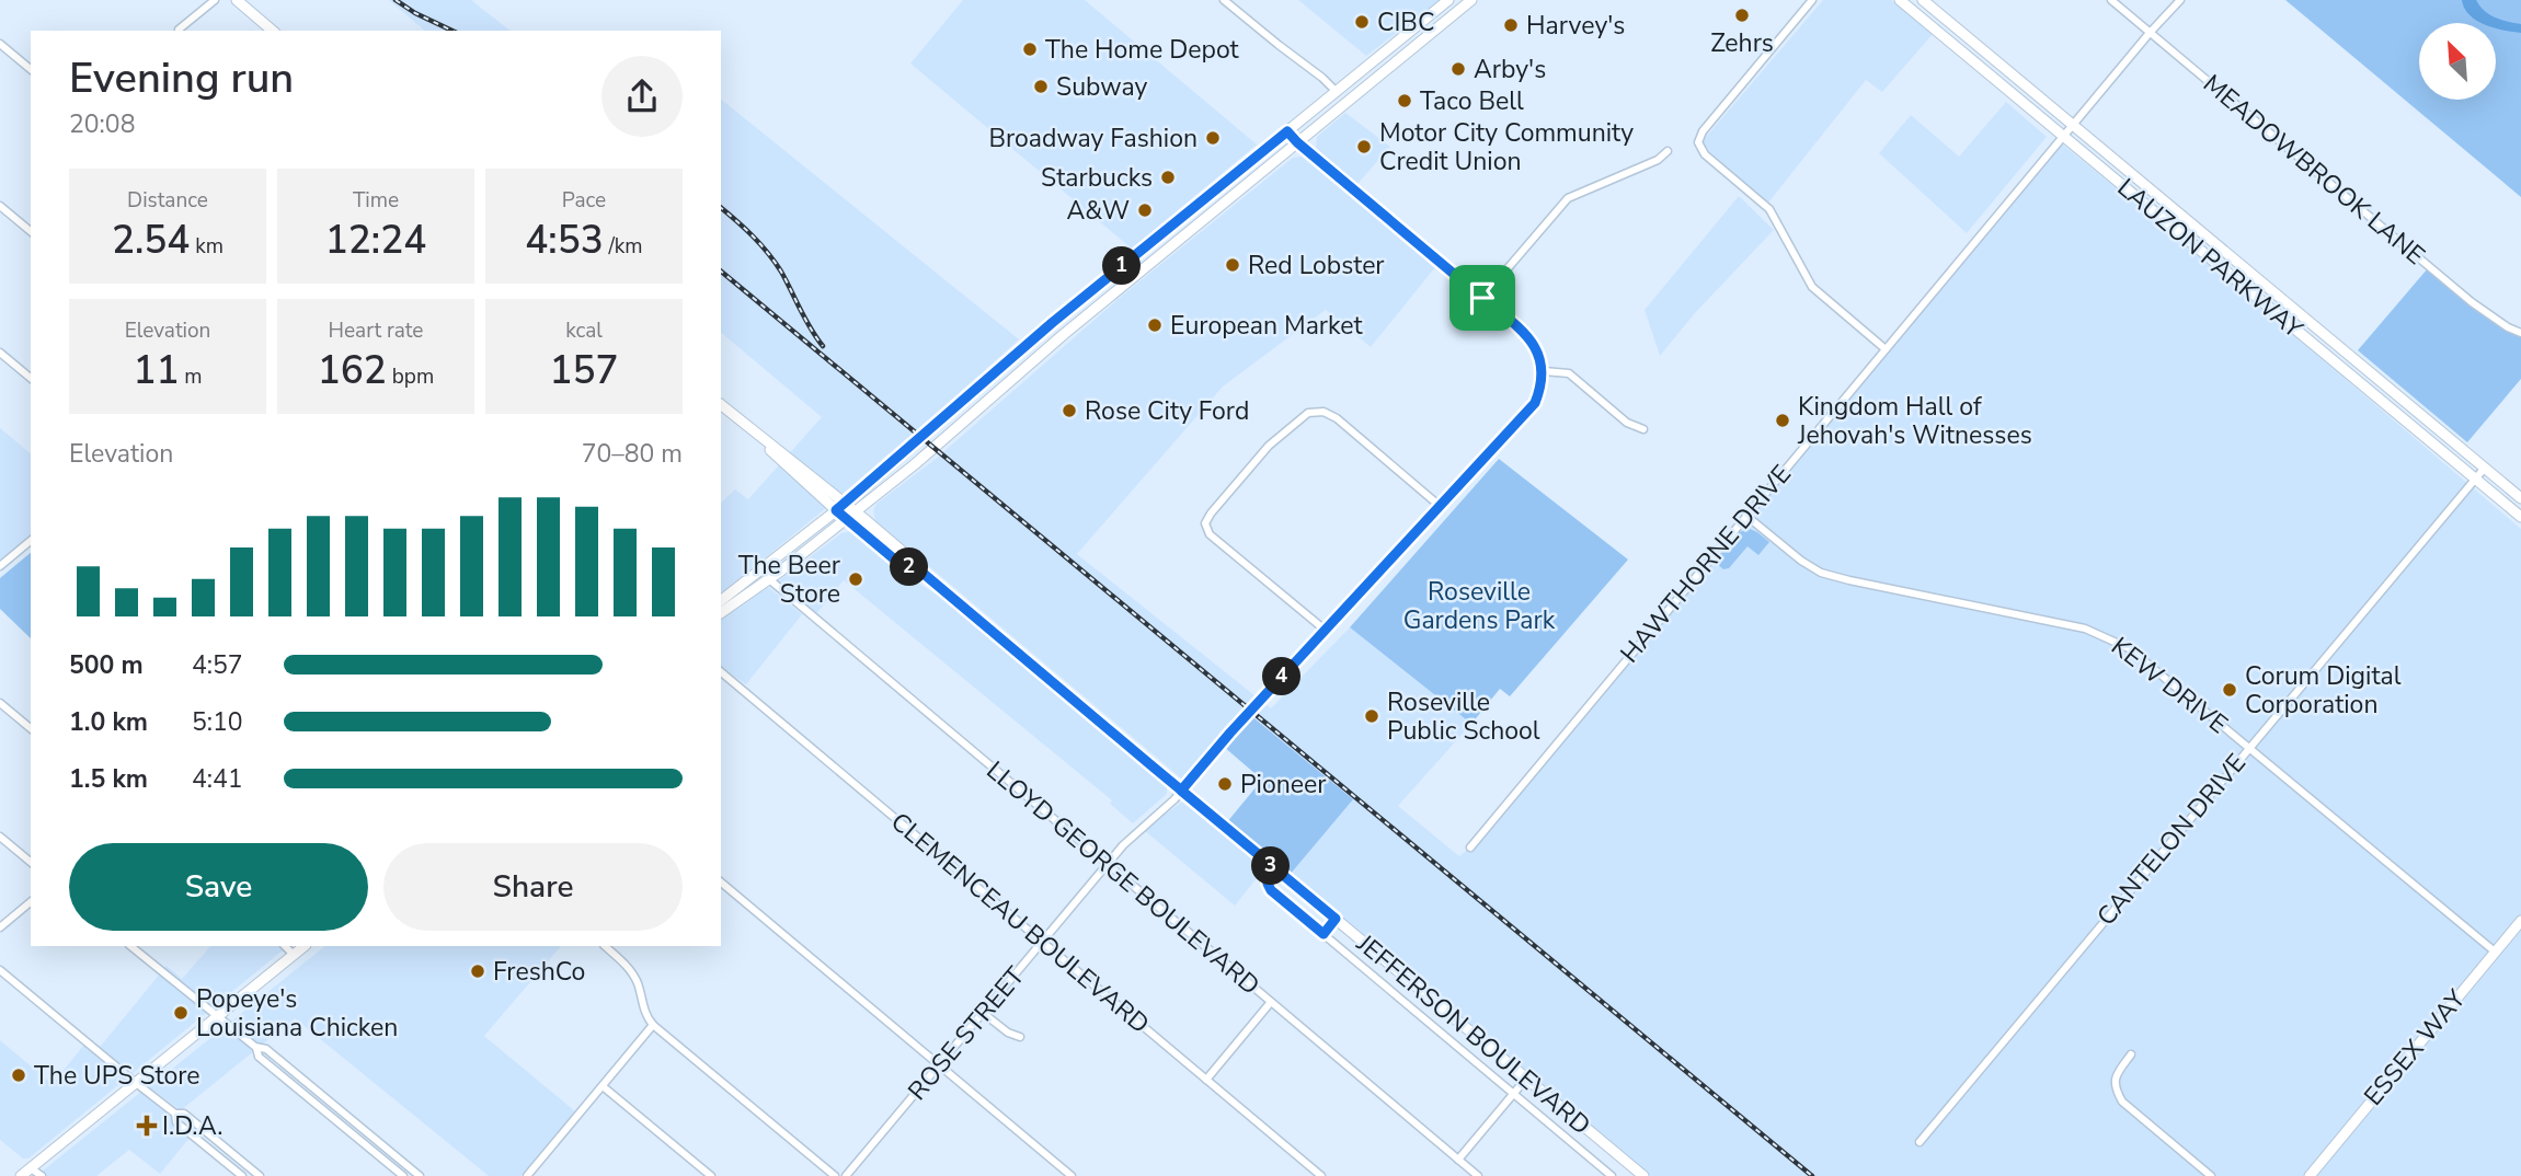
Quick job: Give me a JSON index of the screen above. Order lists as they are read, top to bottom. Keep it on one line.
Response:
{"streets":{"main road":["LAUZON PARKWAY","JEFFERSON BOULEVARD","ESSEX WAY"],"street":["MEADOWBROOK LANE","HAWTHORNE DRIVE","KEW DRIVE","CANTELON DRIVE","LLOYD GEORGE BOULEVARD","CLEMENCEAU BOULEVARD","ROSE STREET"]},"crossings":[["MEADOWBROOK LANE","HAWTHORNE DRIVE"],["LAUZON PARKWAY","HAWTHORNE DRIVE"],["LAUZON PARKWAY","CANTELON DRIVE"],["HAWTHORNE DRIVE","KEW DRIVE"],["KEW DRIVE","CANTELON DRIVE"],["KEW DRIVE","ESSEX WAY"],["LLOYD GEORGE BOULEVARD","ROSE STREET"],["CLEMENCEAU BOULEVARD","ROSE STREET"],["ROSE STREET","JEFFERSON BOULEVARD"]],"parks":["Roseville Gardens Park"],"places":{"other":["Zehrs","CIBC","Harvey's","The Home Depot","Arby's","Subway","Taco Bell","Broadway Fashion","Motor City Community Credit Union","Starbucks","A&W","Red Lobster","European Market","Rose City Ford","Kingdom Hall of Jehovah's Witnesses","The Beer Store","Corum Digital Corporation","Roseville Public School","Pioneer","FreshCo","Popeye's Louisiana Chicken","The UPS Store"],"health":["I.D.A."]},"north":"top left","page":{"heading":["Evening run","20:08"],"stats":[["Distance","2.54 km"],["Time","12:24"],["Pace","4:53 /km"],["Elevation","11 m"],["Heart rate","162 bpm"],["kcal","157"]],"pins":["1","2","4","3"],"chart":["Elevation","70–80 m"],"list":[{"name":"500 m","note":"4:57"},{"name":"1.0 km","note":"5:10"},{"name":"1.5 km","note":"4:41"}],"buttons":["Save","Share"]}}
